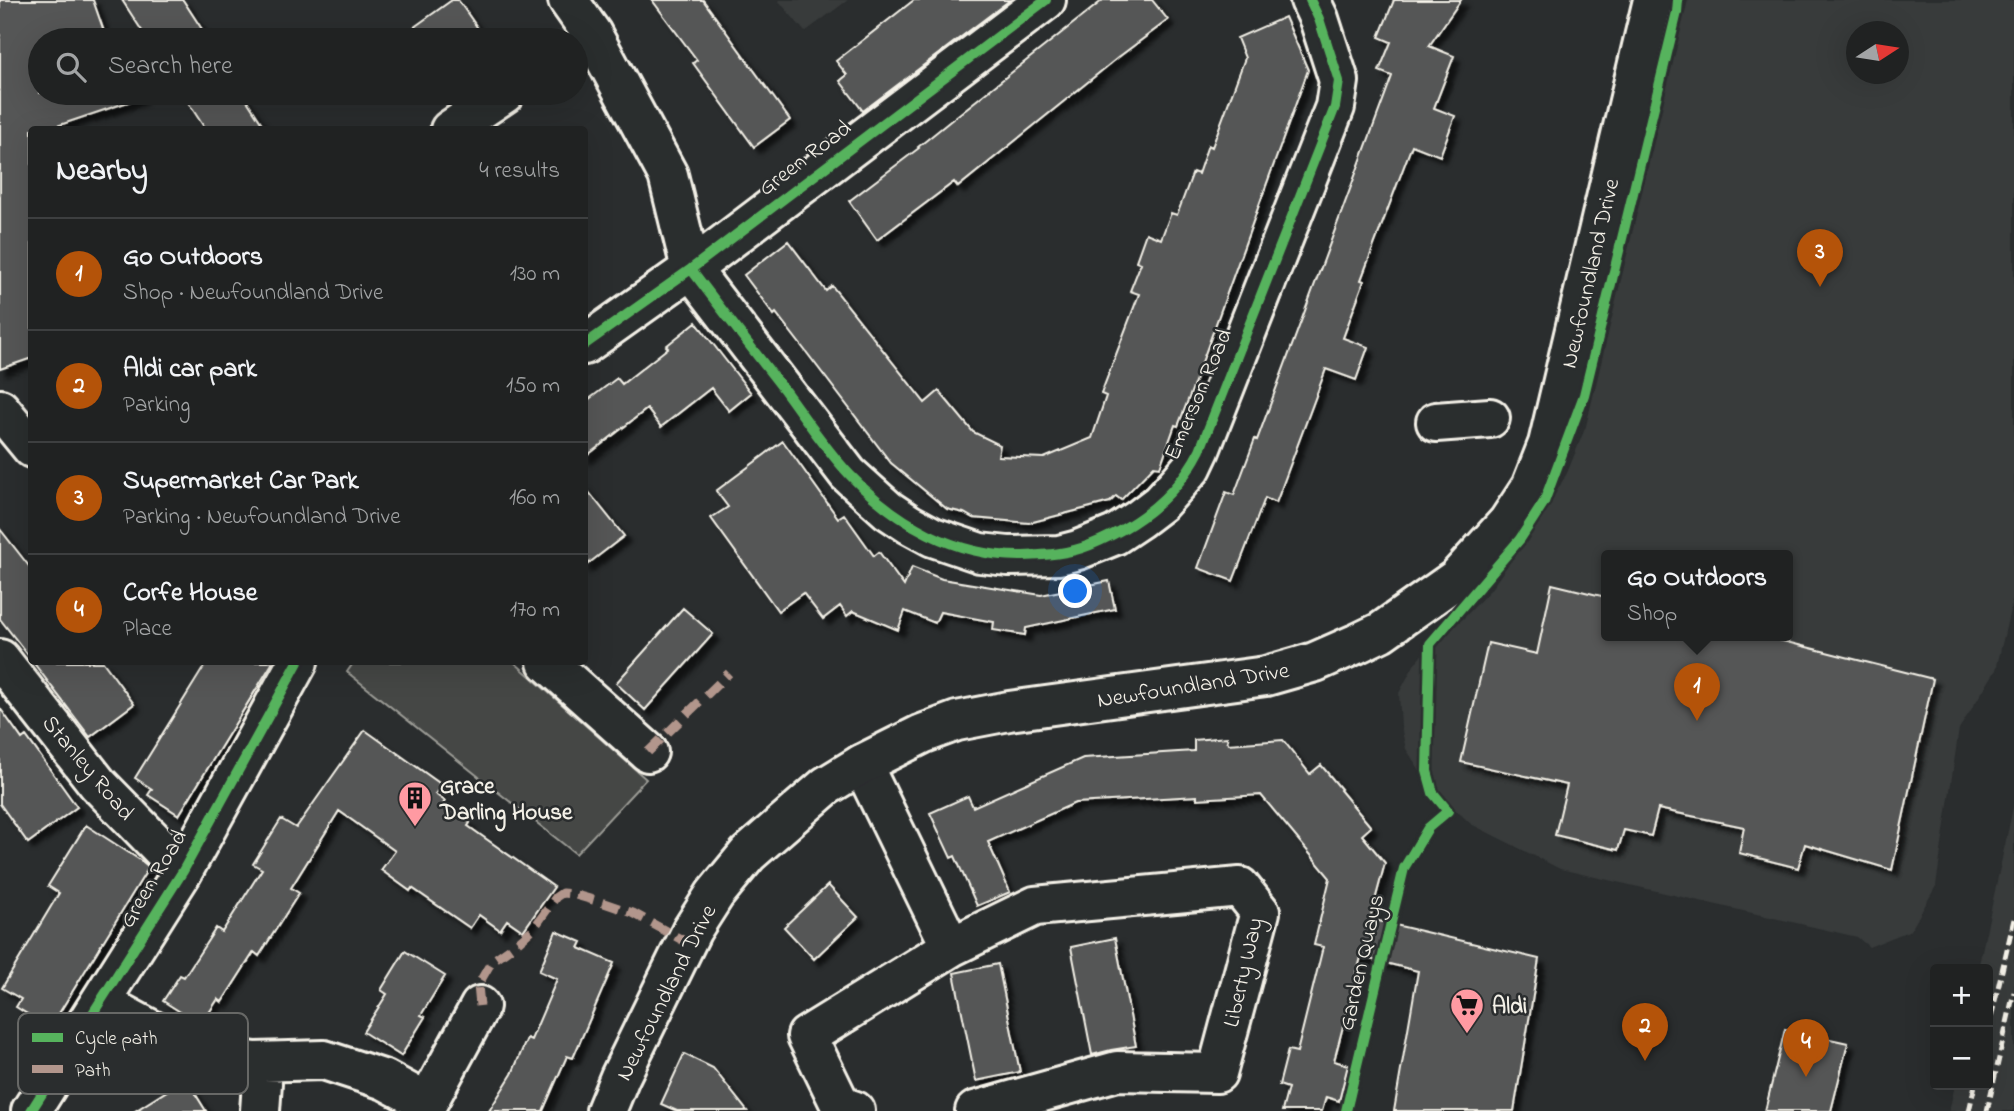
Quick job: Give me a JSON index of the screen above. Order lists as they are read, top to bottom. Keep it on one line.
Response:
{"streets":{"street":["Green Road","Newfoundland Drive","Emerson Road","Stanley Road","Liberty Way"],"cycle path":["Garden Quays"]},"crossings":[["Green Road","Emerson Road"],["Green Road","Stanley Road"]],"places":{"building":["Grace Darling House"],"supermarket":["Aldi"]},"legend":["Cycle path","Path"],"north":"right","page":{"search":"Search here","heading":["Nearby","4 results"],"list":[{"mark":"1","name":"Go Outdoors","note":"Shop · Newfoundland Drive","value":"130 m"},{"mark":"2","name":"Aldi car park","note":"Parking","value":"150 m"},{"mark":"3","name":"Supermarket Car Park","note":"Parking · Newfoundland Drive","value":"160 m"},{"mark":"4","name":"Corfe House","note":"Place","value":"170 m"}],"pins":["3","1","2","4"],"popup":["Go Outdoors","Shop"],"map_buttons":["+","−"]}}
